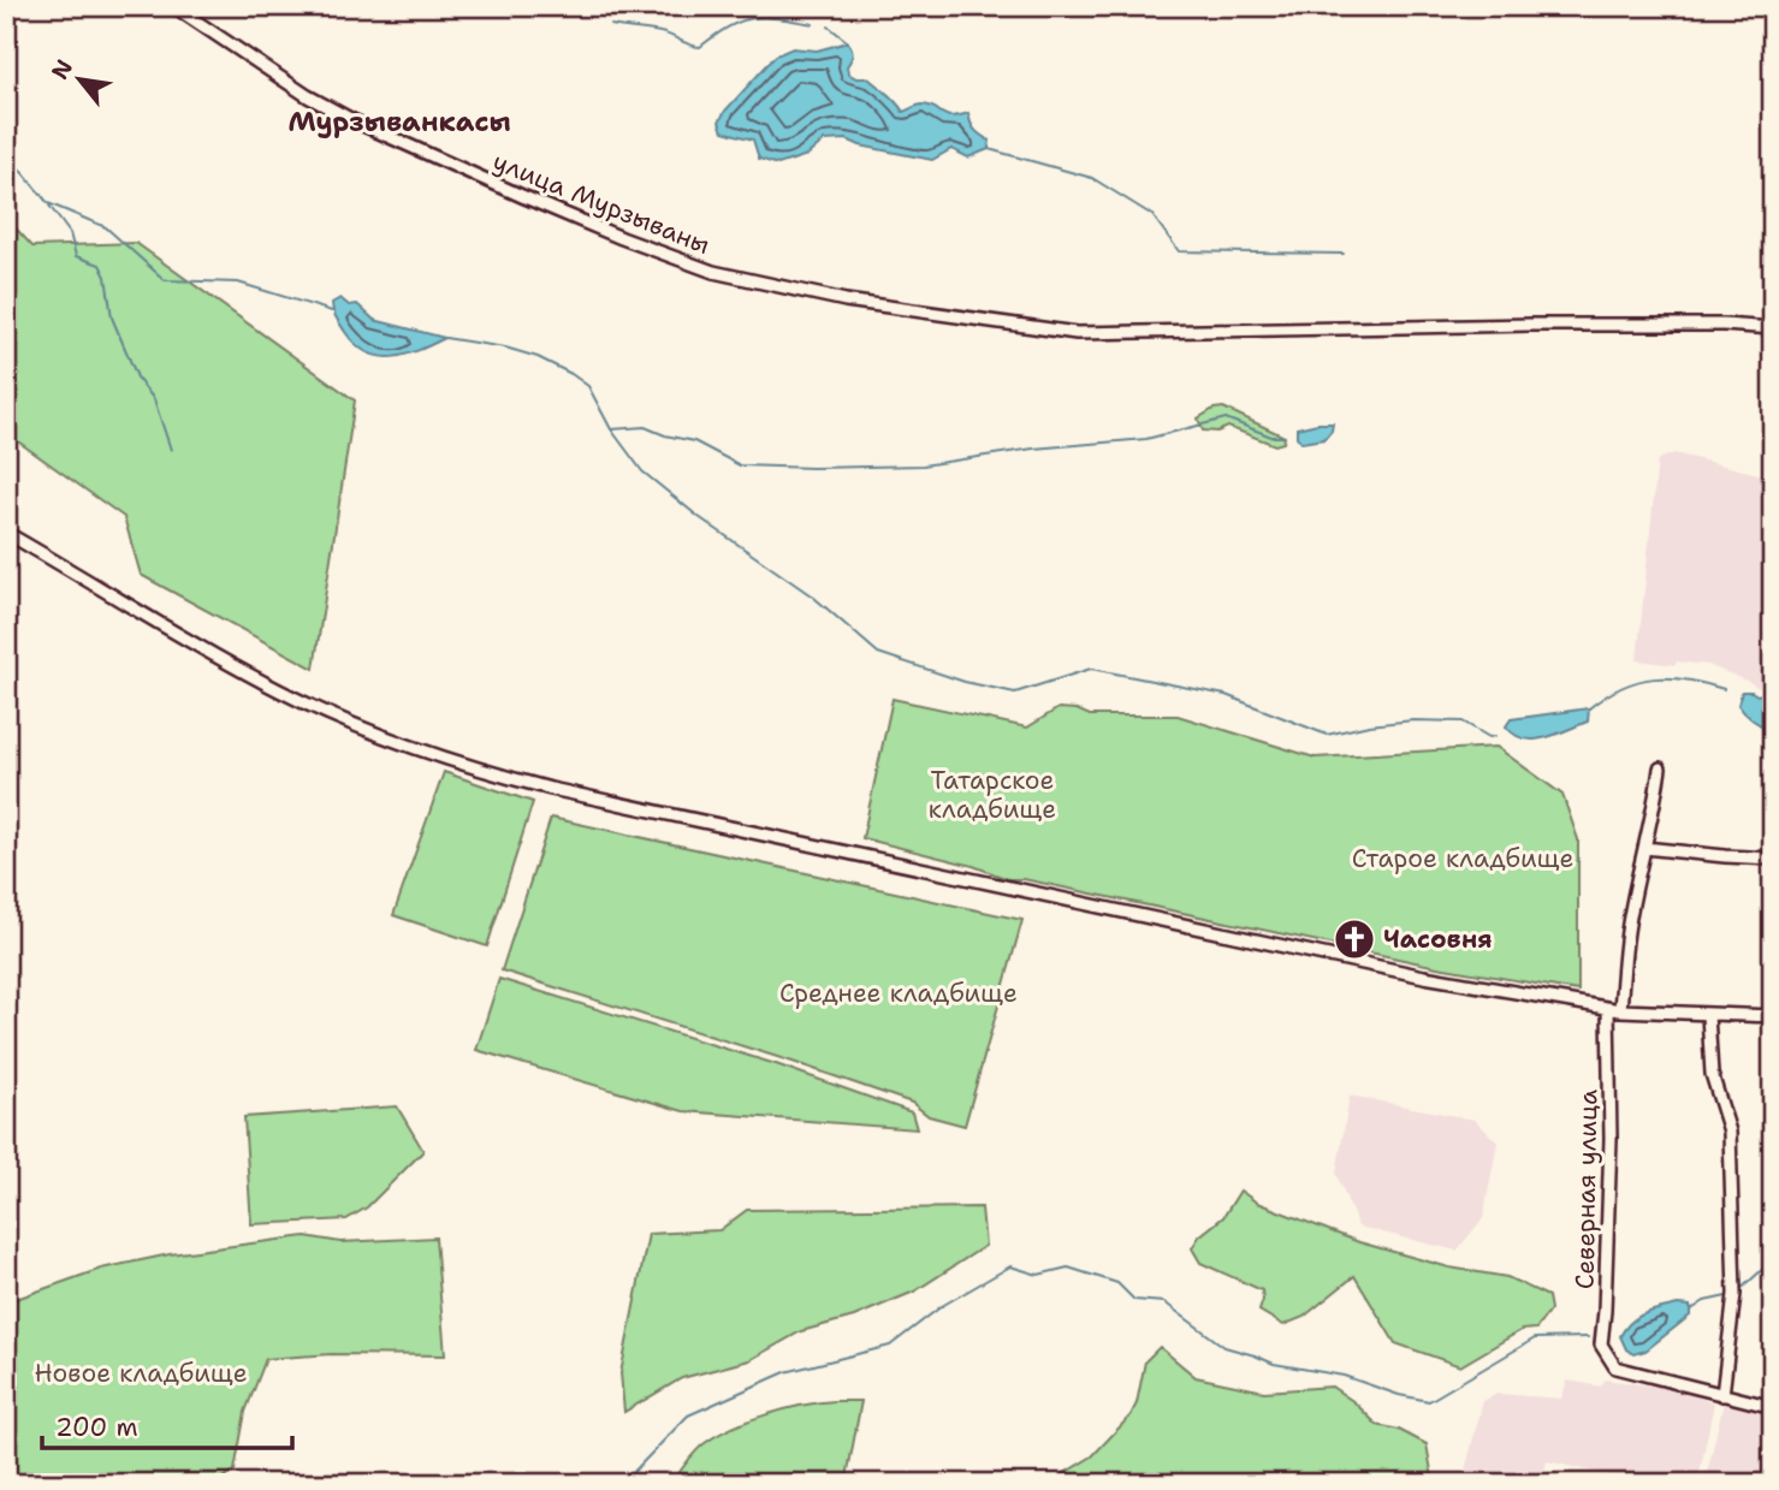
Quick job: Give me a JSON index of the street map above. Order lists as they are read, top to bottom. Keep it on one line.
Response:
{"streets":{"street":["улица Мурзываны","Северная улица"]},"districts":["Мурзыванкасы"],"parks":["Татарское кладбище","Старое кладбище","Среднее кладбище","Новое кладбище"],"places":{"church":["Часовня"]},"scale_bar":"200 m","north":"top left"}
